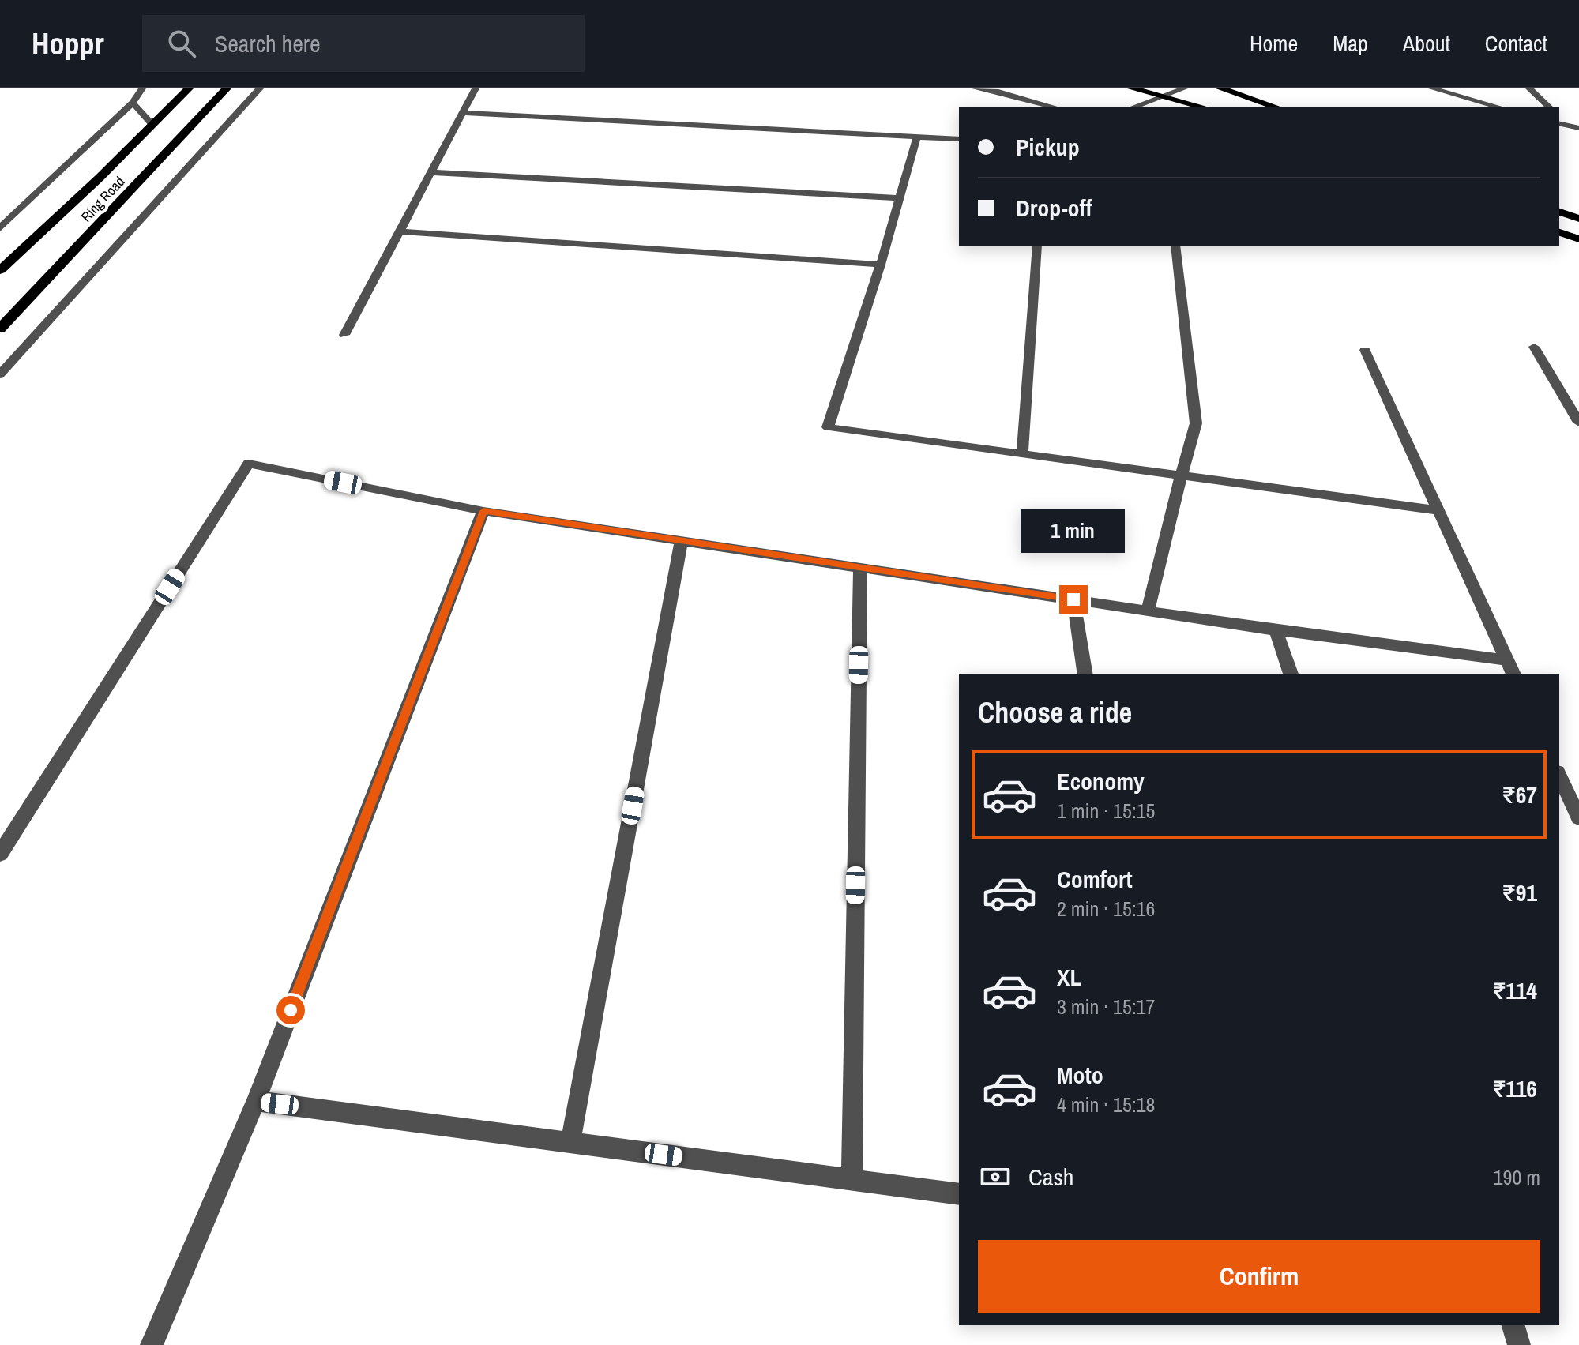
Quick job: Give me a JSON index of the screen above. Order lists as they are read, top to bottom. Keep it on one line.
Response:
{"streets":{"highway":["Ring Road"]},"page":{"header":"Hoppr","search":"Search here","nav":["Home","Map","About","Contact"],"banner":["Pickup","Drop-off"],"bubble":"1 min","heading":"Choose a ride","list":[{"name":"Economy","note":"1 min · 15:15","value":"₹67"},{"name":"Comfort","note":"2 min · 15:16","value":"₹91"},{"name":"XL","note":"3 min · 15:17","value":"₹114"},{"name":"Moto","note":"4 min · 15:18","value":"₹116"}],"pay":["Cash","190 m"],"buttons":"Confirm"}}
